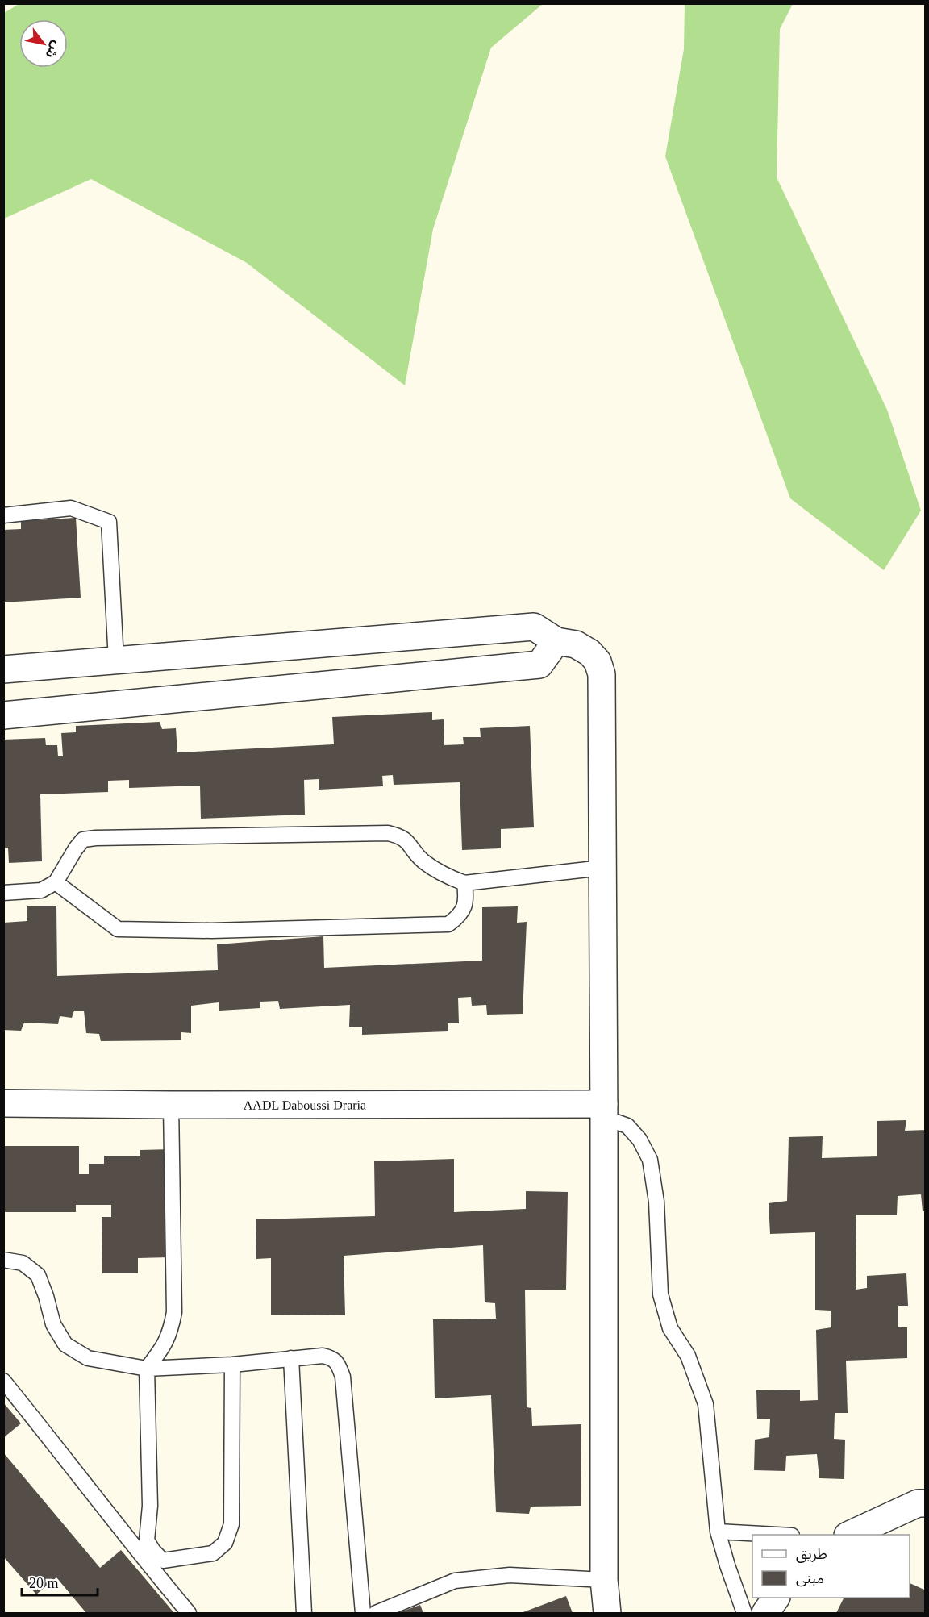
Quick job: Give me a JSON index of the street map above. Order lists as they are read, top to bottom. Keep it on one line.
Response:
{"streets":{"street":["AADL Daboussi Draria"]},"legend":["طريق","مبنى"],"scale_bar":"20 m","north":"bottom right"}
